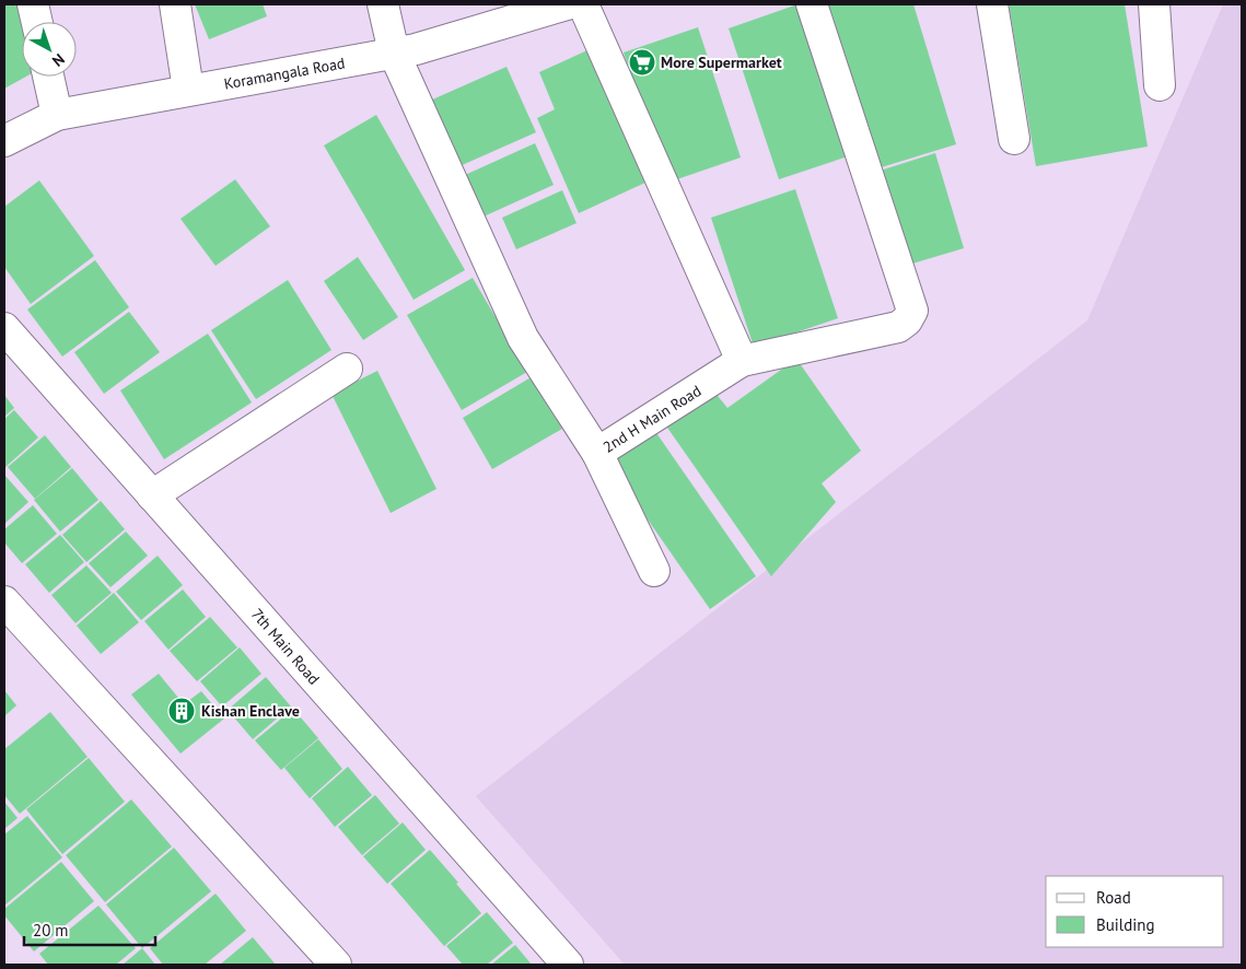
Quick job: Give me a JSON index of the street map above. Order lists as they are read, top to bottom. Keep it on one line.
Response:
{"streets":{"street":["Koramangala Road","2nd H Main Road","7th Main Road"]},"crossings":[["Koramangala Road","2nd H Main Road"]],"places":{"supermarket":["More Supermarket"],"building":["Kishan Enclave"]},"legend":["Road","Building"],"scale_bar":"20 m","north":"bottom right"}
